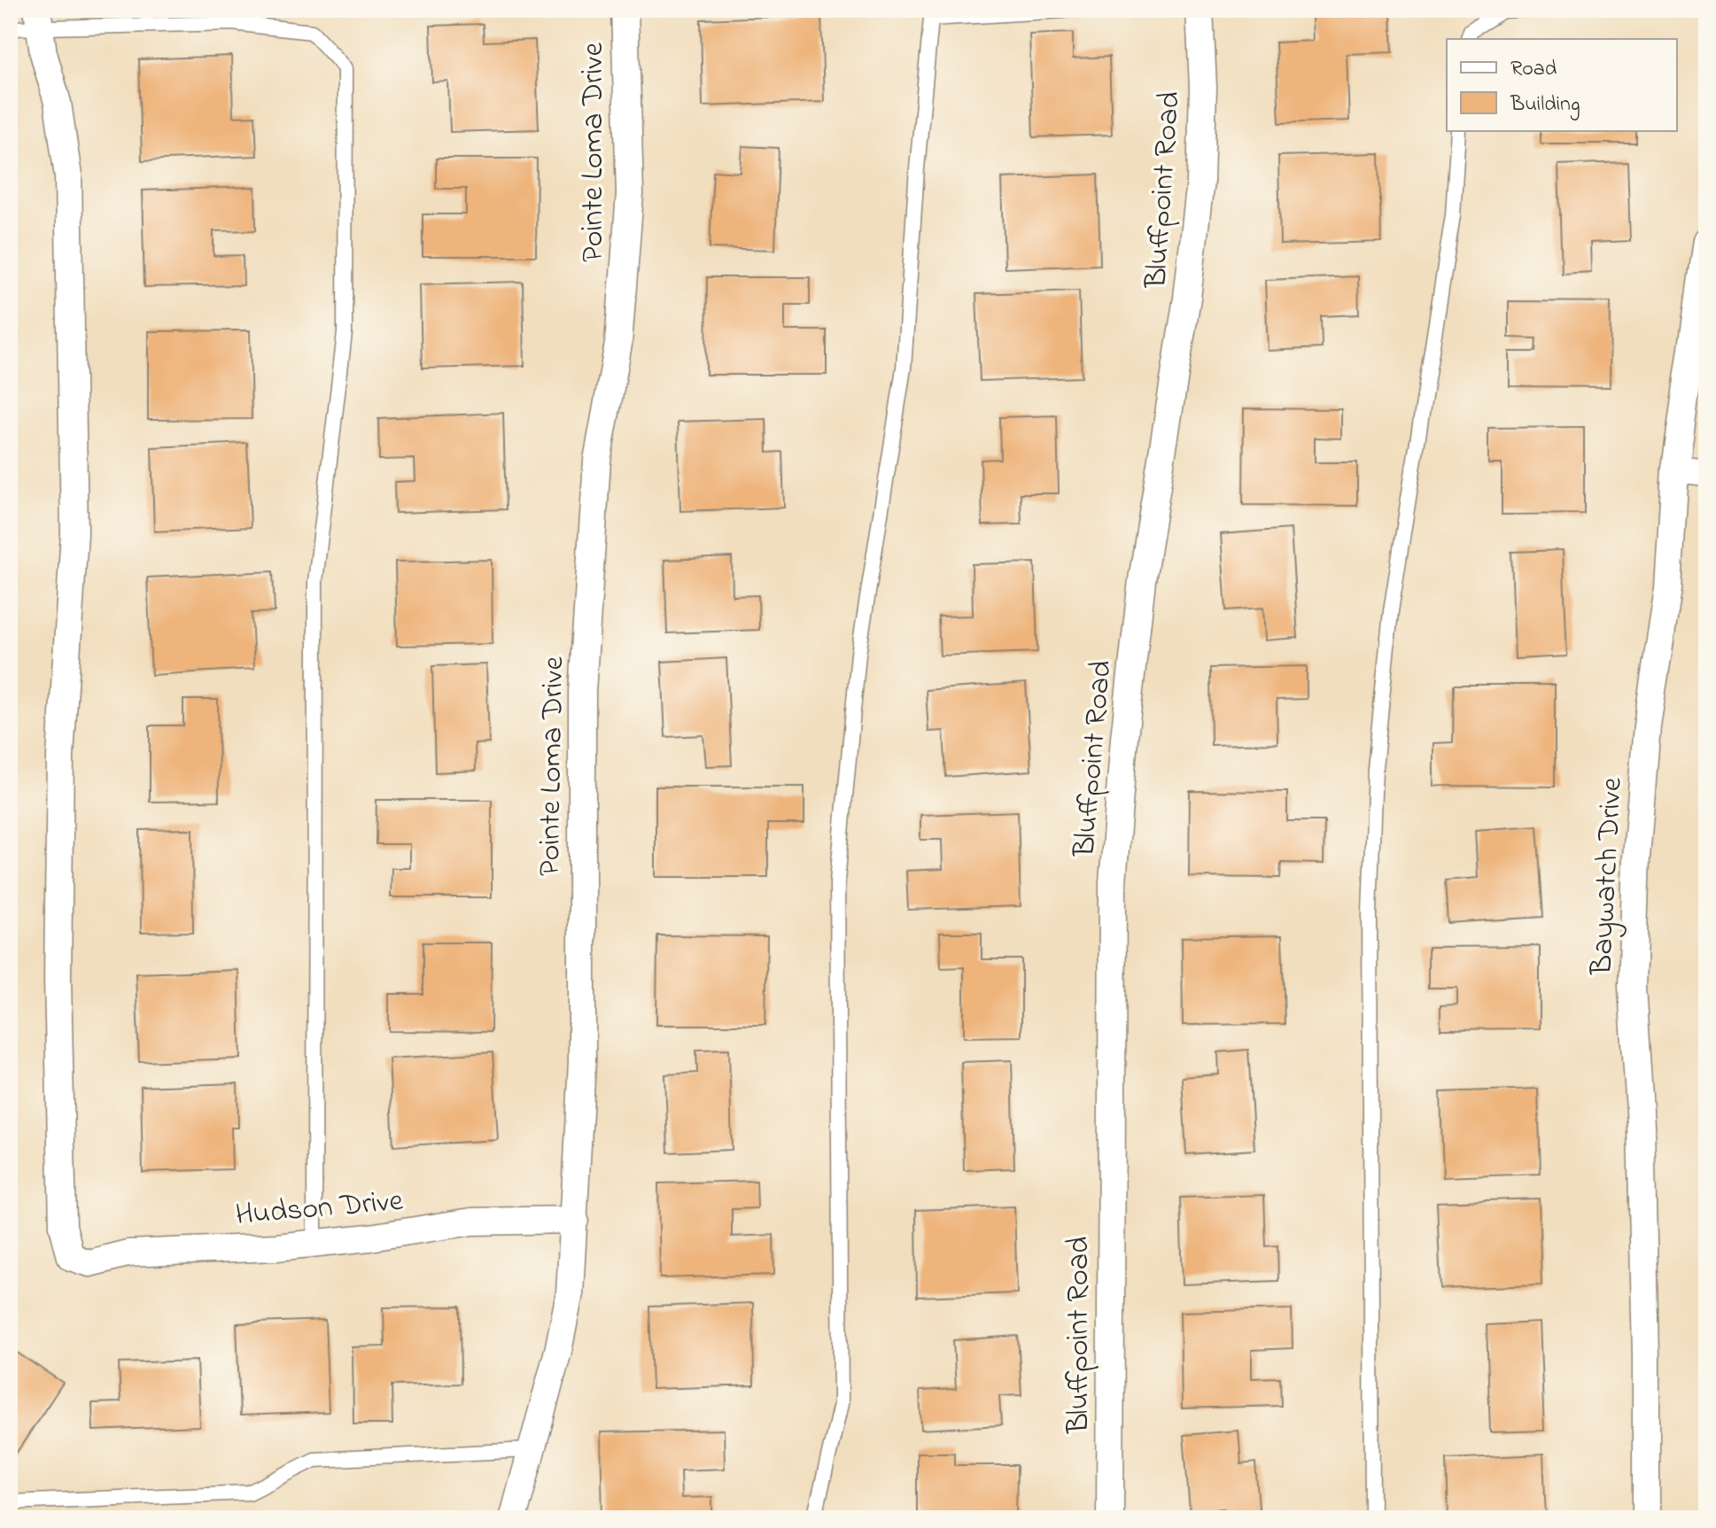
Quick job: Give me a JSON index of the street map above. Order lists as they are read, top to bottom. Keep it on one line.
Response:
{"streets":{"street":["Pointe Loma Drive","Bluffpoint Road","Baywatch Drive","Hudson Drive"]},"crossings":[["Pointe Loma Drive","Hudson Drive"]],"legend":["Road","Building"]}
